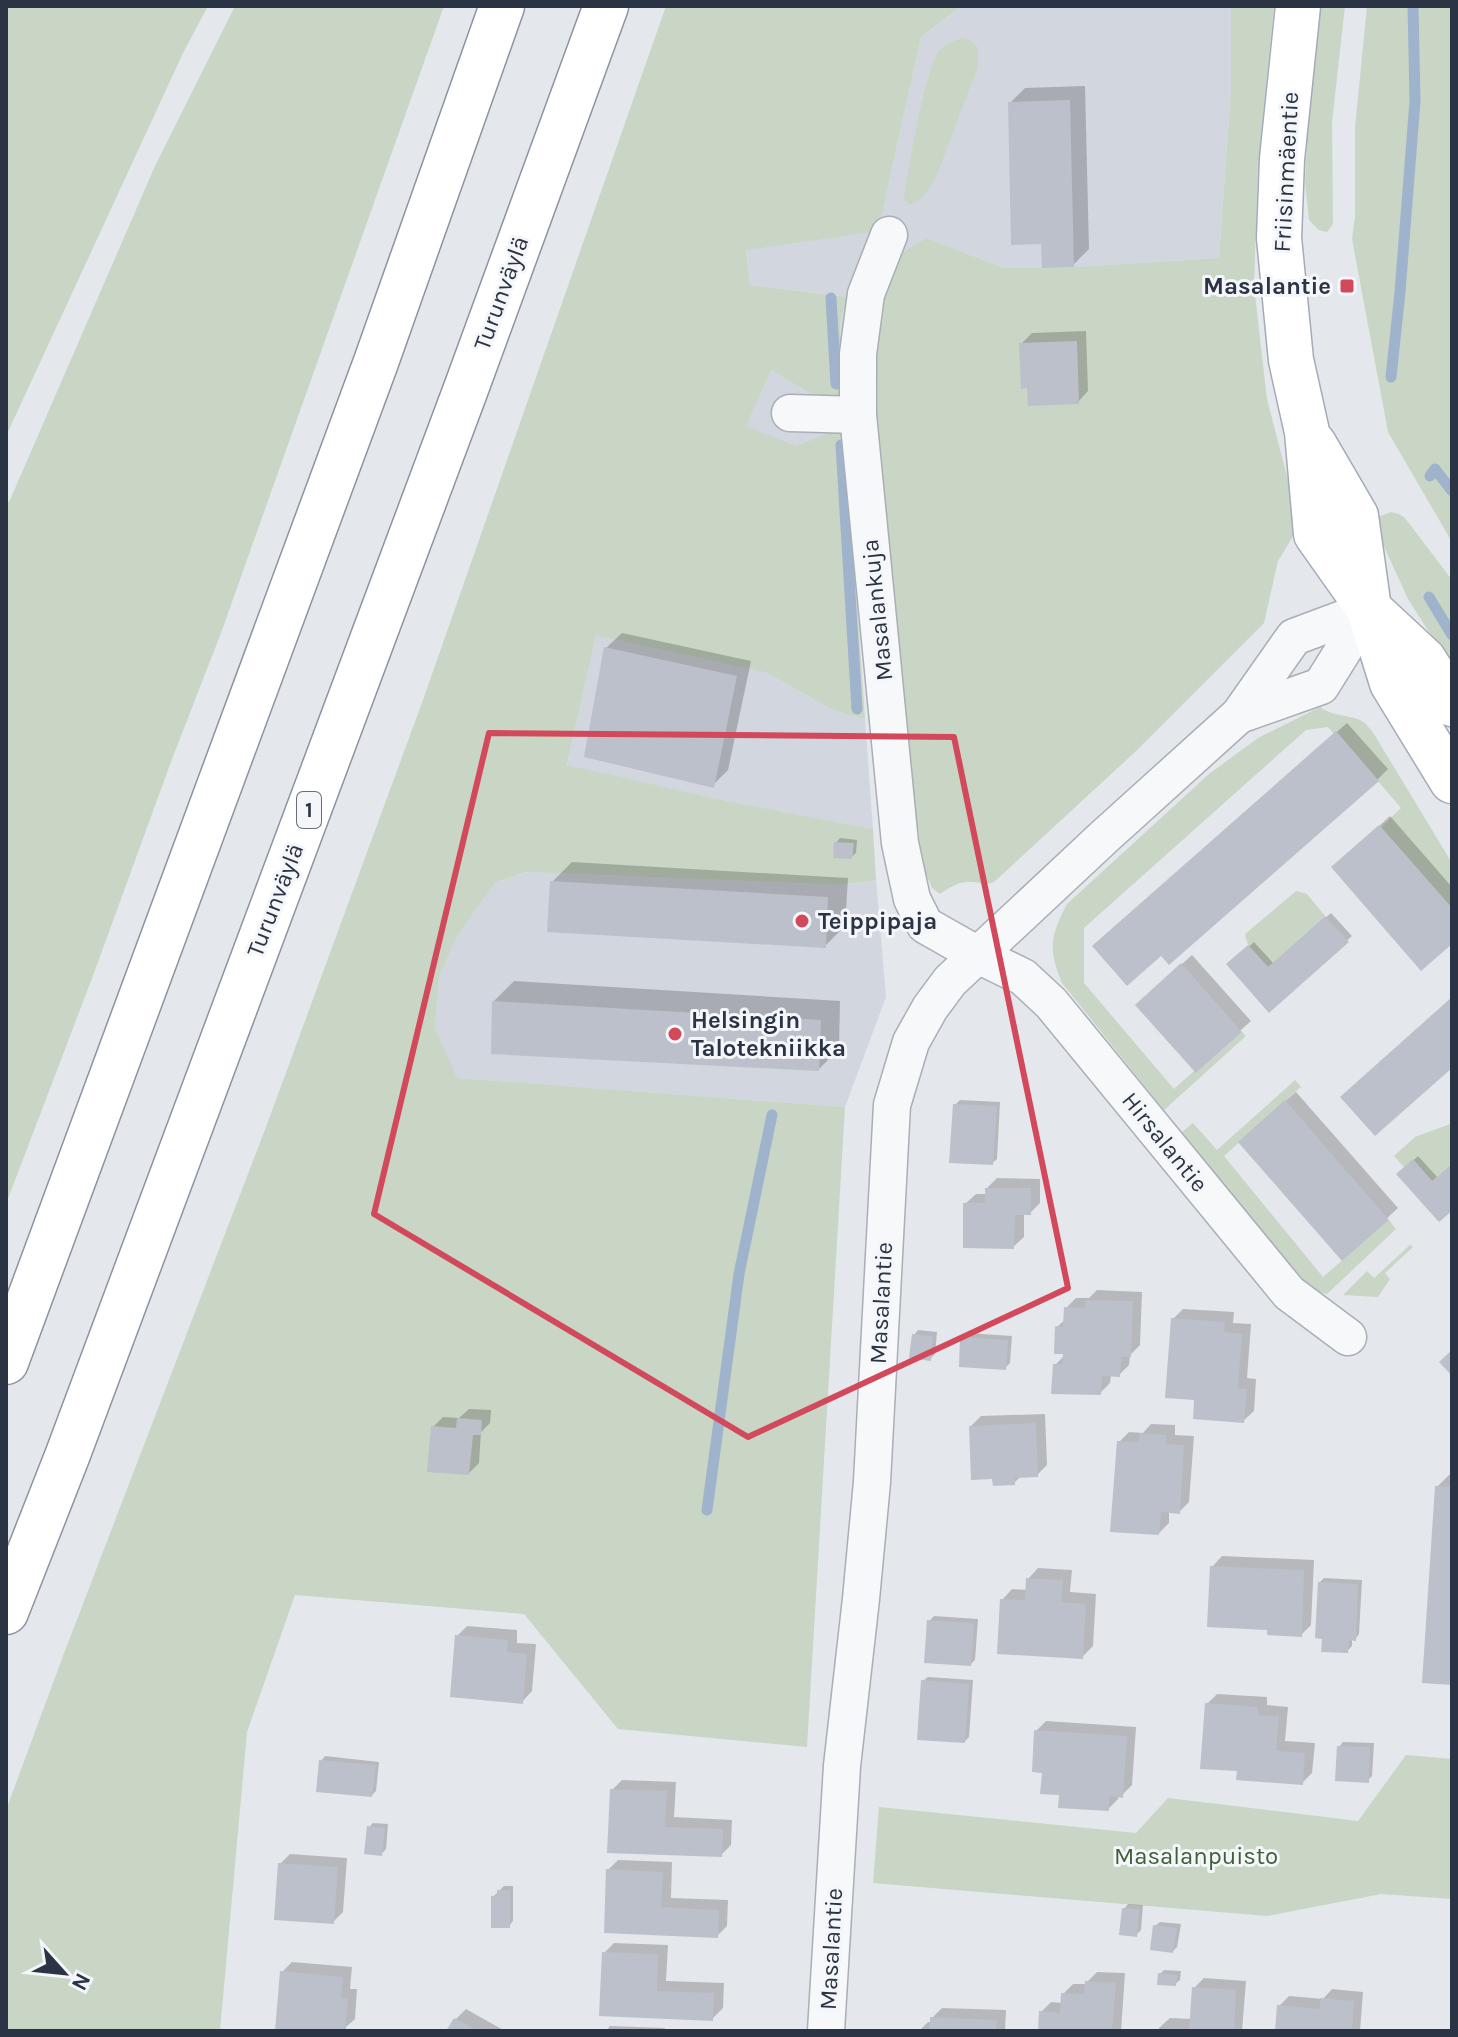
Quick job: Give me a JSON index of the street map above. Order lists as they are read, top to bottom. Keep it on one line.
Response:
{"streets":{"main road":["Friisinmäentie","Turunväylä","1"],"street":["Masalankuja","Hirsalantie","Masalantie"]},"crossings":[["Friisinmäentie","Masalantie"],["Masalankuja","Hirsalantie"],["Masalankuja","Masalantie"],["Hirsalantie","Masalantie"]],"parks":["Masalanpuisto"],"places":{"transit":["Masalantie"],"other":["Teippipaja","Helsingin Talotekniikka"]},"north":"bottom right"}
